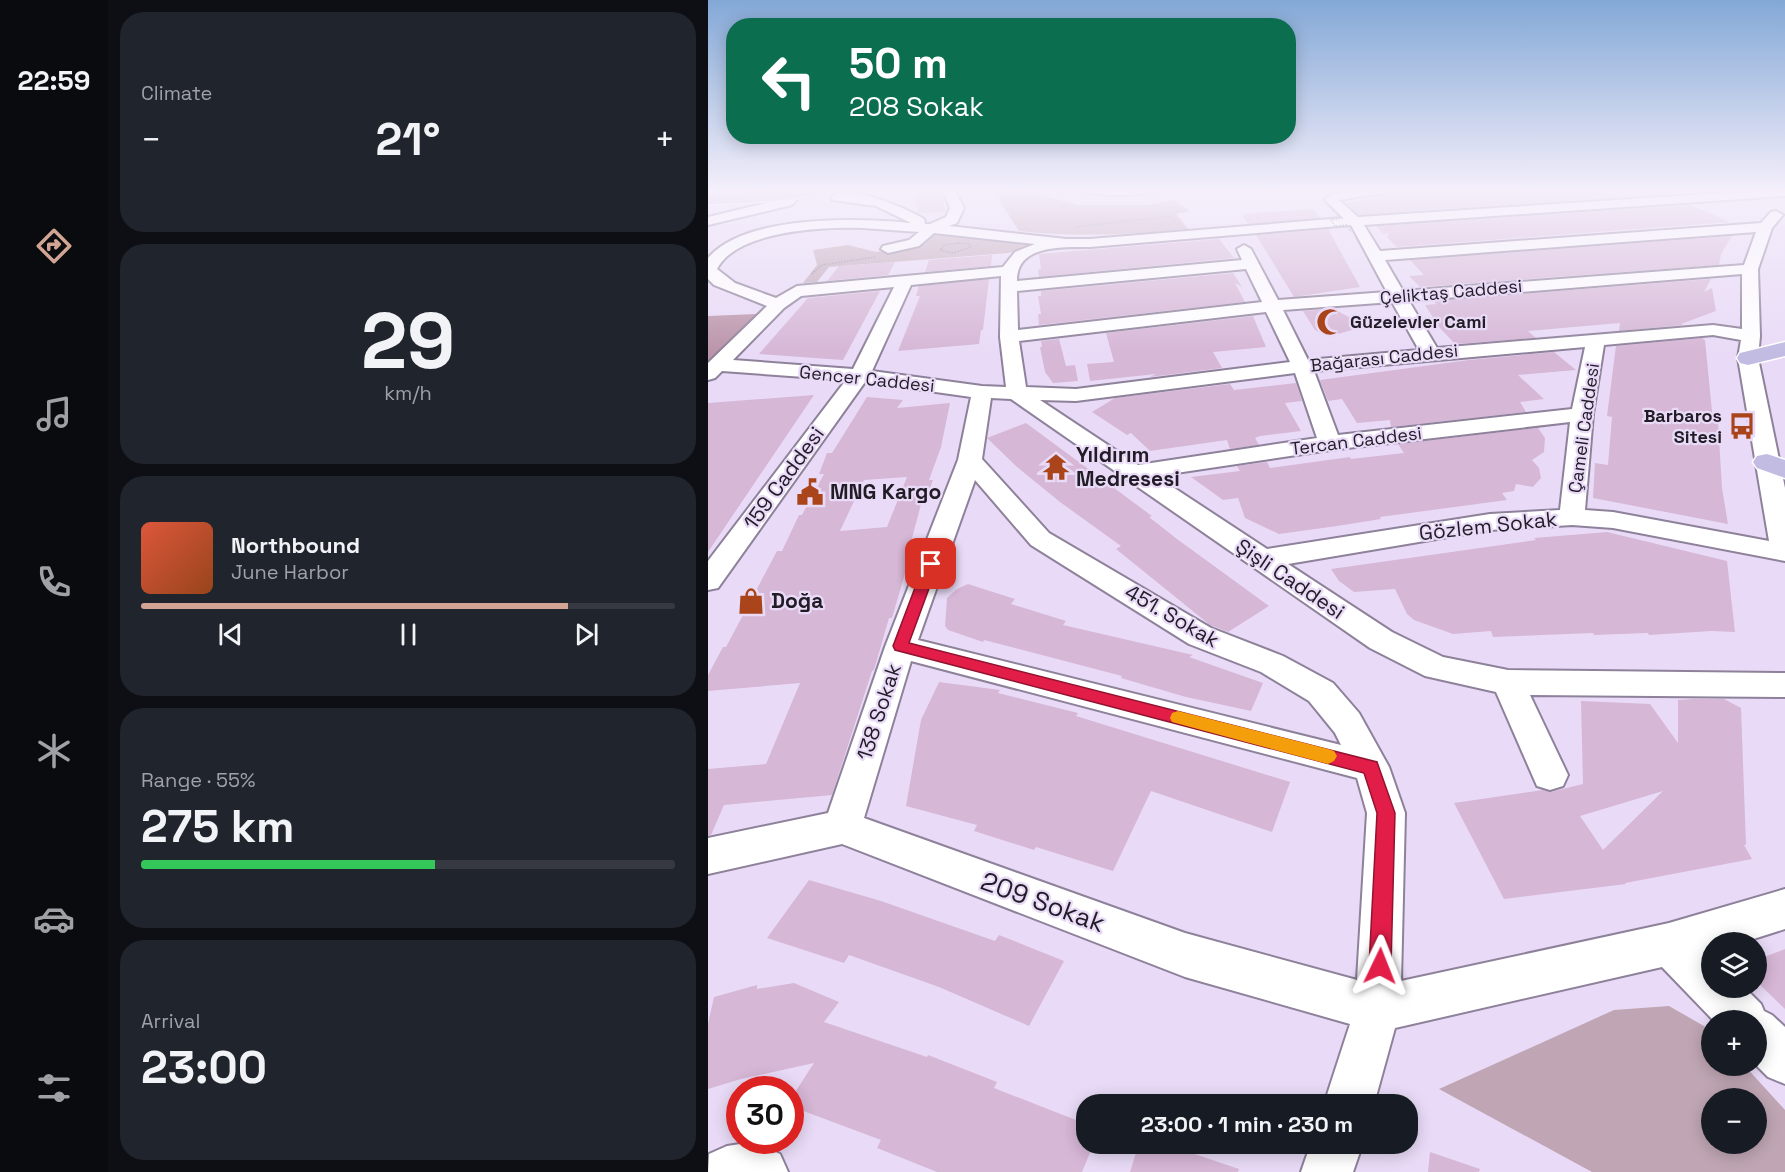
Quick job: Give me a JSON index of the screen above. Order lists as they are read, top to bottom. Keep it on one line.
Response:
{"streets":{"street":["Çeliktaş Caddesi","Bağarası Caddesi","Gencer Caddesi","Çameli Caddesi","Tercan Caddesi","159 Caddesi","Gözlem Sokak","Şişli Caddesi","451. Sokak","138 Sokak","209 Sokak"]},"crossings":[["Bağarası Caddesi","Gencer Caddesi"],["Bağarası Caddesi","Çameli Caddesi"],["Bağarası Caddesi","Şişli Caddesi"],["Gencer Caddesi","159 Caddesi"],["Gencer Caddesi","Şişli Caddesi"],["Gencer Caddesi","138 Sokak"],["Çameli Caddesi","Tercan Caddesi"],["Çameli Caddesi","Gözlem Sokak"],["Tercan Caddesi","Şişli Caddesi"],["Gözlem Sokak","Şişli Caddesi"],["451. Sokak","138 Sokak"],["451. Sokak","209 Sokak"],["138 Sokak","209 Sokak"]],"places":{"mosque":["Güzelevler Cami"],"bus stop":["Barbaros Sitesi"],"temple":["Yıldırım Medresesi"],"public building":["MNG Kargo"],"shop":["Doğa"]},"page":{"tabs":"22:59","tile":["Climate",["29","km/h"],["Range · 55%","275 km"],["Arrival","23:00"]],"turn":["50 m","208 Sokak"],"heat":["−","21°","+"],"song":["Northbound","June Harbor"],"map_buttons":["+","−"],"limit":"30","trip":"23:00 · 1 min · 230 m"}}
